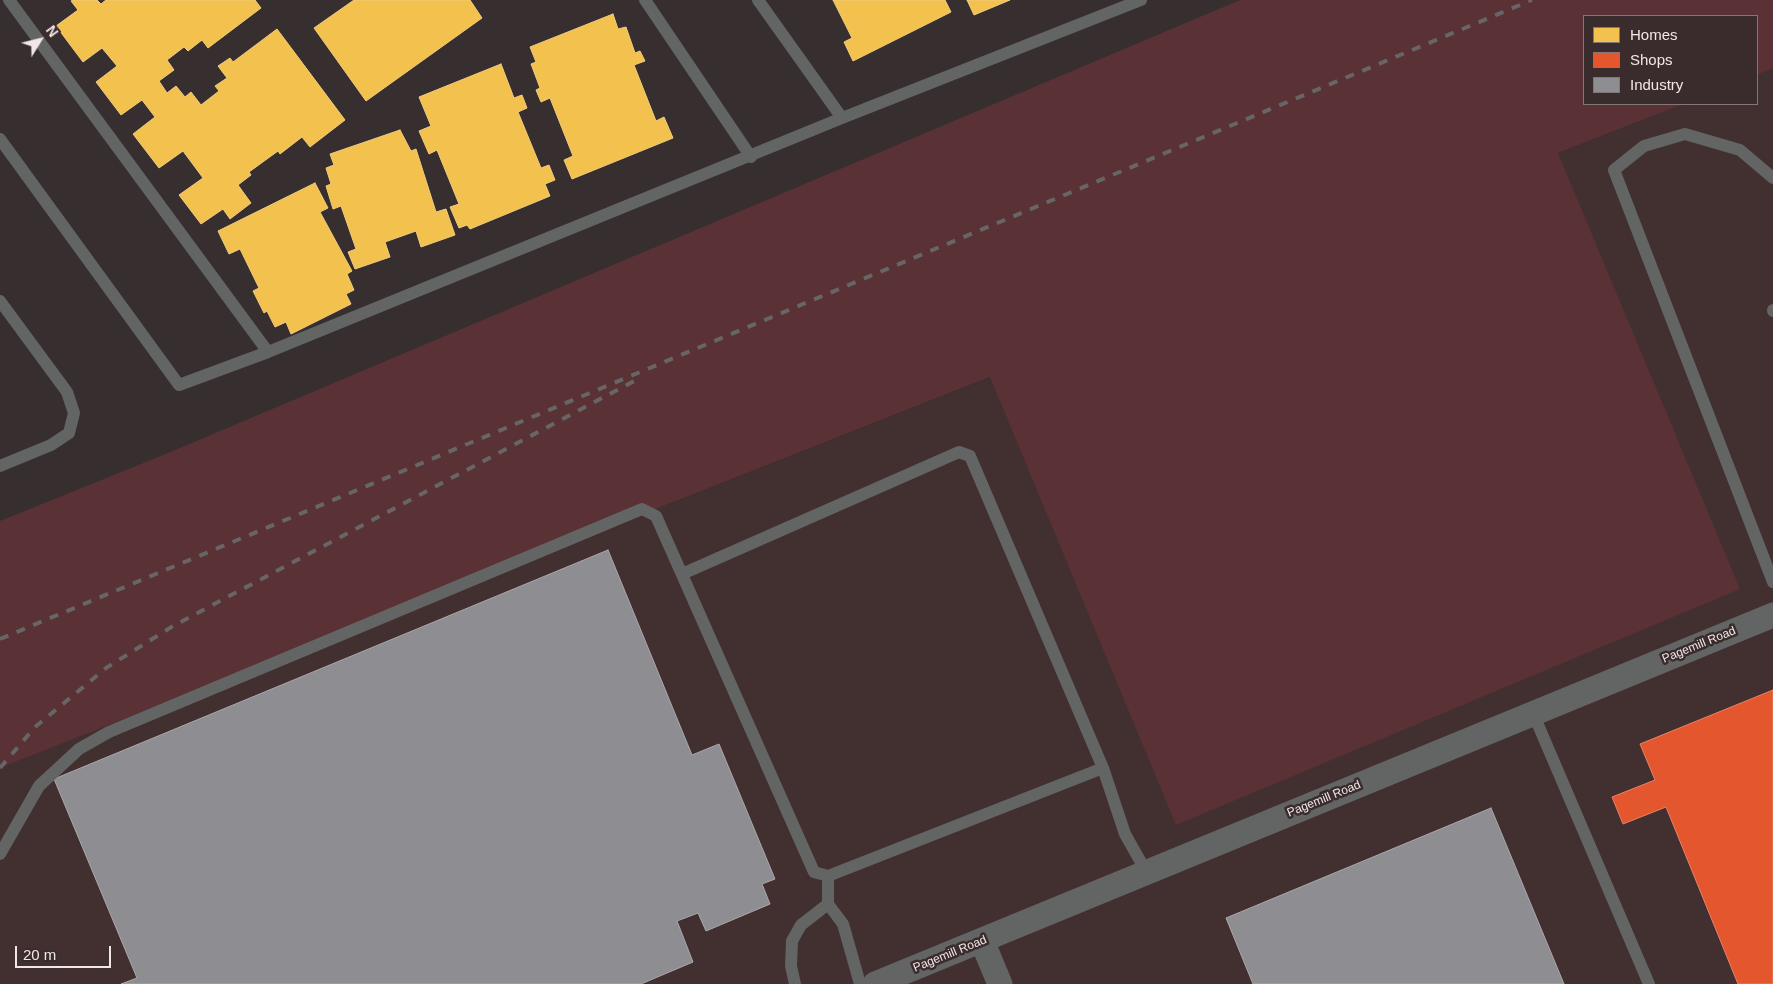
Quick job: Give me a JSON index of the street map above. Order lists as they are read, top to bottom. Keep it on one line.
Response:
{"streets":{"street":["Pagemill Road"]},"legend":["Homes","Shops","Industry"],"scale_bar":"20 m","north":"top right"}
